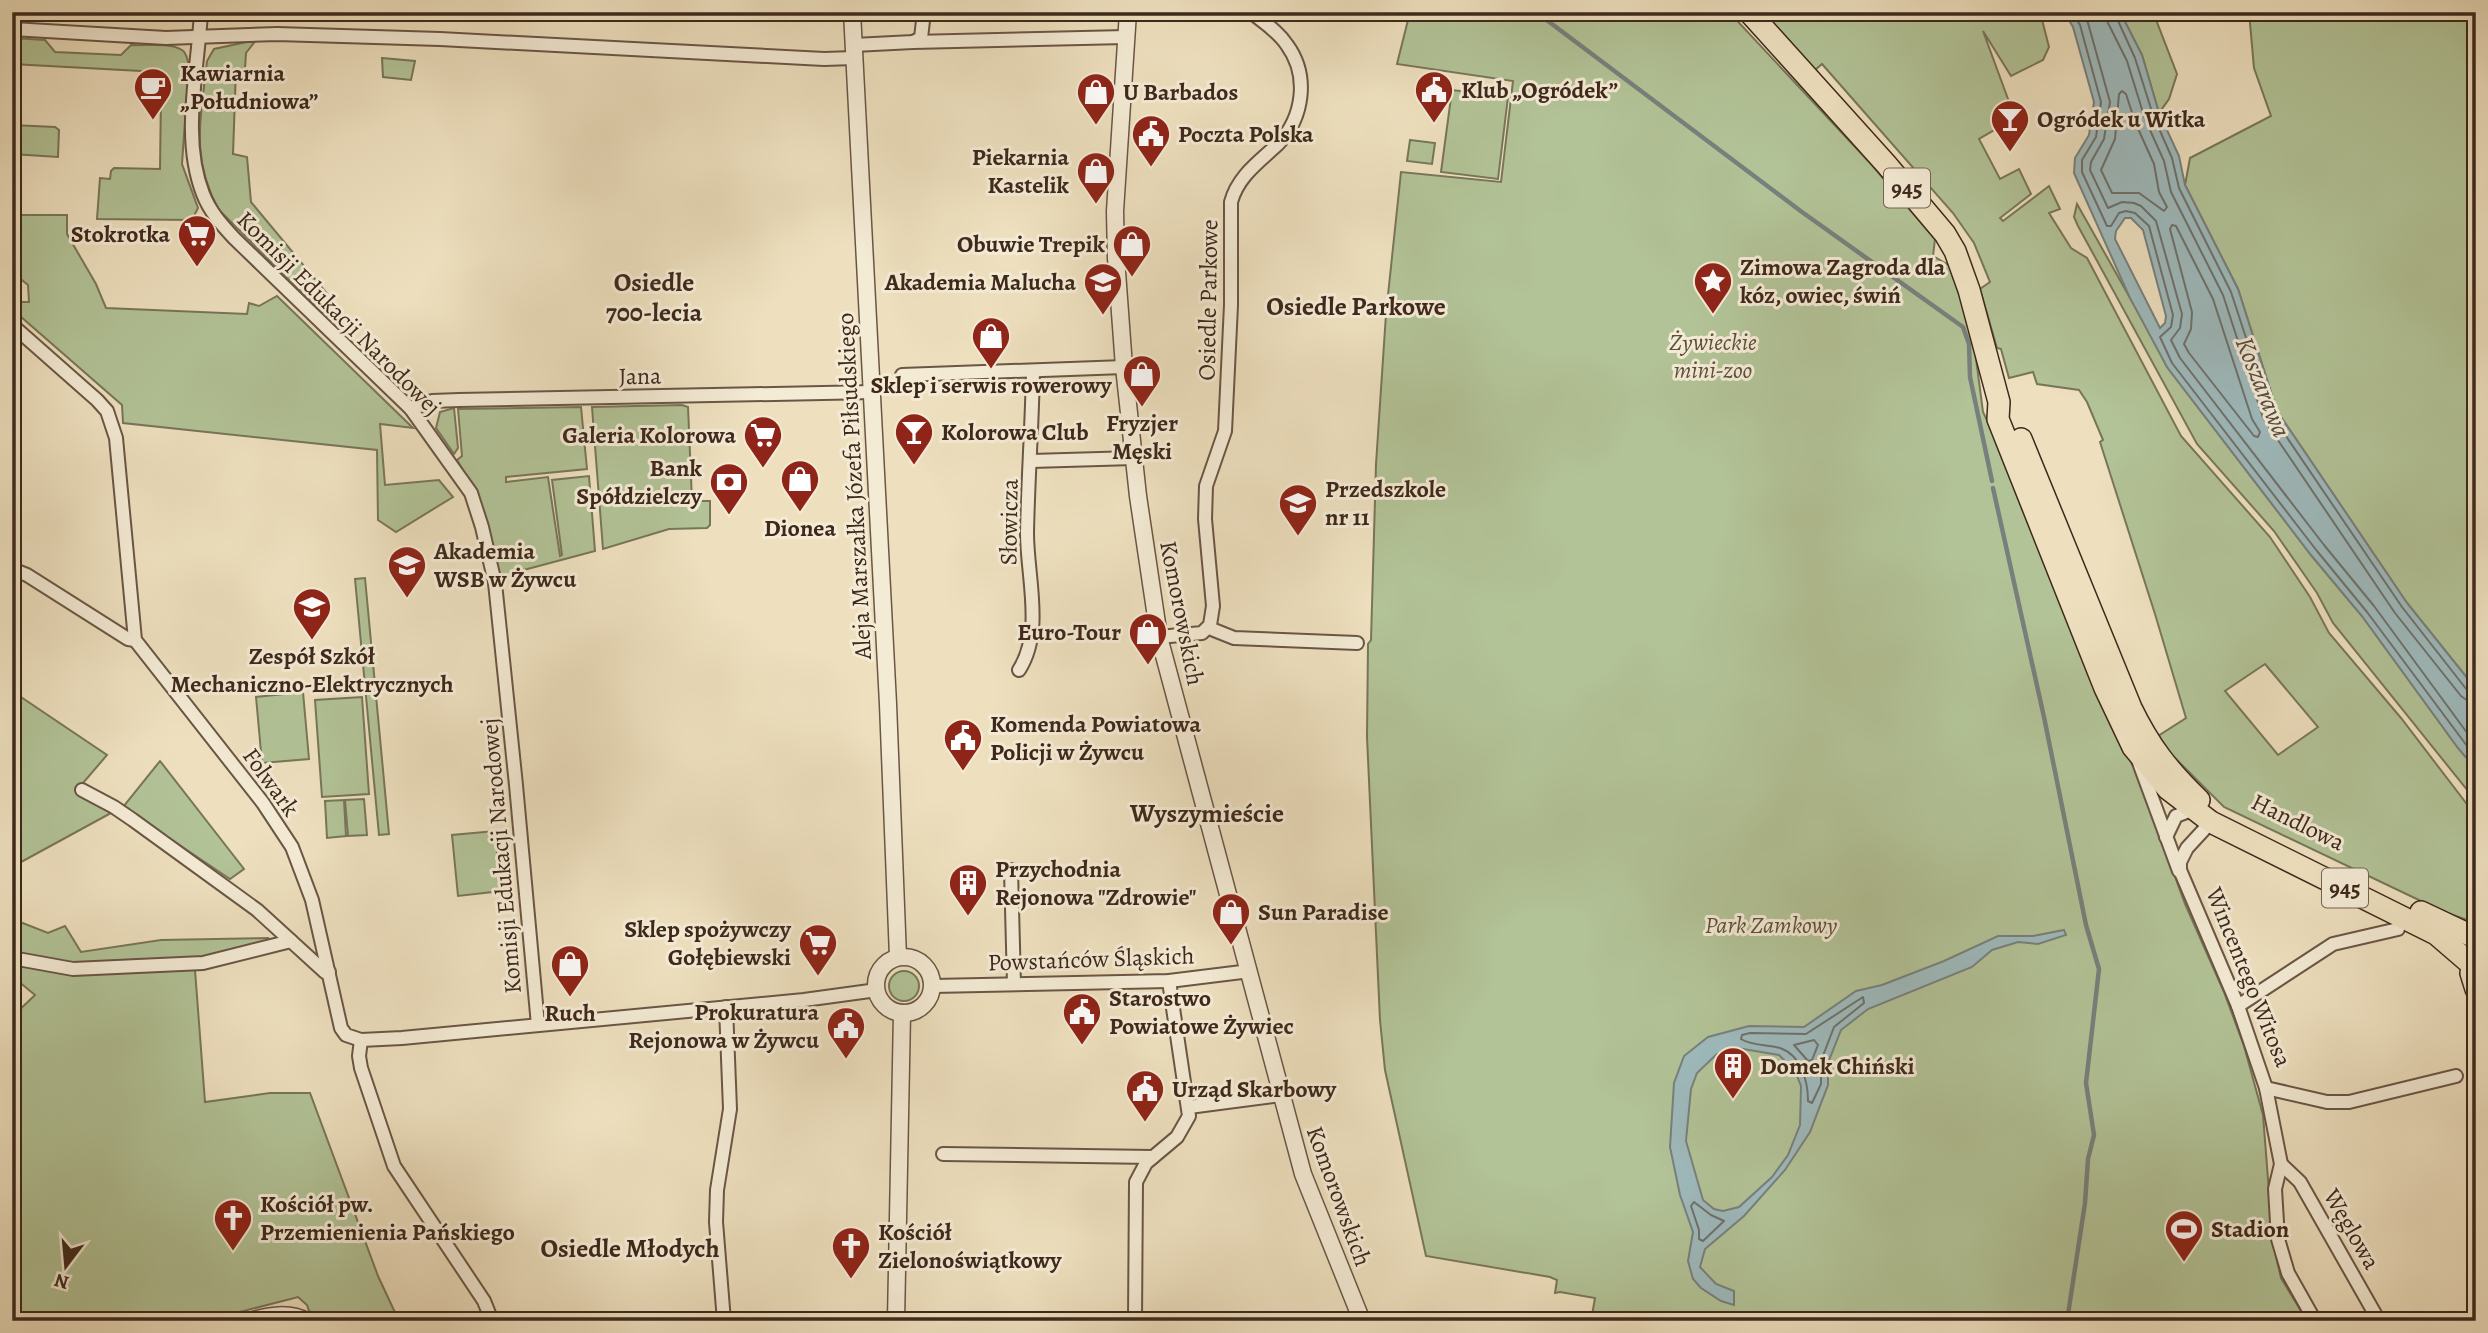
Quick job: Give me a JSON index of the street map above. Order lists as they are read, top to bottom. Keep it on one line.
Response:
{"streets":{"main road":["945","Handlowa"],"street":["Osiedle Parkowe","Komisji Edukacji Narodowej","Jana","Aleja Marszałka Józefa Piłsudskiego","Słowicza","Komorowskich","Folwark","Powstańców Śląskich","Wincentego Witosa","Węglowa"]},"crossings":[["945","Handlowa"],["945","Wincentego Witosa"],["Komisji Edukacji Narodowej","Jana"],["Jana","Aleja Marszałka Józefa Piłsudskiego"],["Aleja Marszałka Józefa Piłsudskiego","Powstańców Śląskich"],["Komorowskich","Powstańców Śląskich"],["Handlowa","Wincentego Witosa"],["Wincentego Witosa","Węglowa"]],"districts":["Osiedle 700-lecia","Osiedle Parkowe","Wyszymieście","Osiedle Młodych"],"water":["Koszarawa"],"parks":["Żywieckie mini-zoo","Park Zamkowy"],"places":{"cafe":["Kawiarnia „Południowa”"],"public building":["Klub „Ogródek”","Poczta Polska","Komenda Powiatowa Policji w Żywcu","Starostwo Powiatowe Żywiec","Prokuratura Rejonowa w Żywcu","Urząd Skarbowy"],"shop":["U Barbados","Piekarnia Kastelik","Obuwie Trepik","Sklep i serwis rowerowy","Fryzjer Męski","Dionea","Euro-Tour","Sun Paradise","Ruch"],"bar":["Ogródek u Witka","Kolorowa Club"],"supermarket":["Stokrotka","Galeria Kolorowa","Sklep spożywczy Gołębiewski"],"place":["Zimowa Zagroda dla kóz, owiec, świń"],"school or university":["Akademia Malucha","Przedszkole nr 11","Akademia WSB w Żywcu","Zespół Szkół Mechaniczno-Elektrycznych"],"bank":["Bank Spółdzielczy"],"building":["Przychodnia Rejonowa \"Zdrowie\"","Domek Chiński"],"church":["Kościół pw. Przemienienia Pańskiego","Kościół Zielonoświątkowy"],"sports":["Stadion"]},"north":"bottom"}
